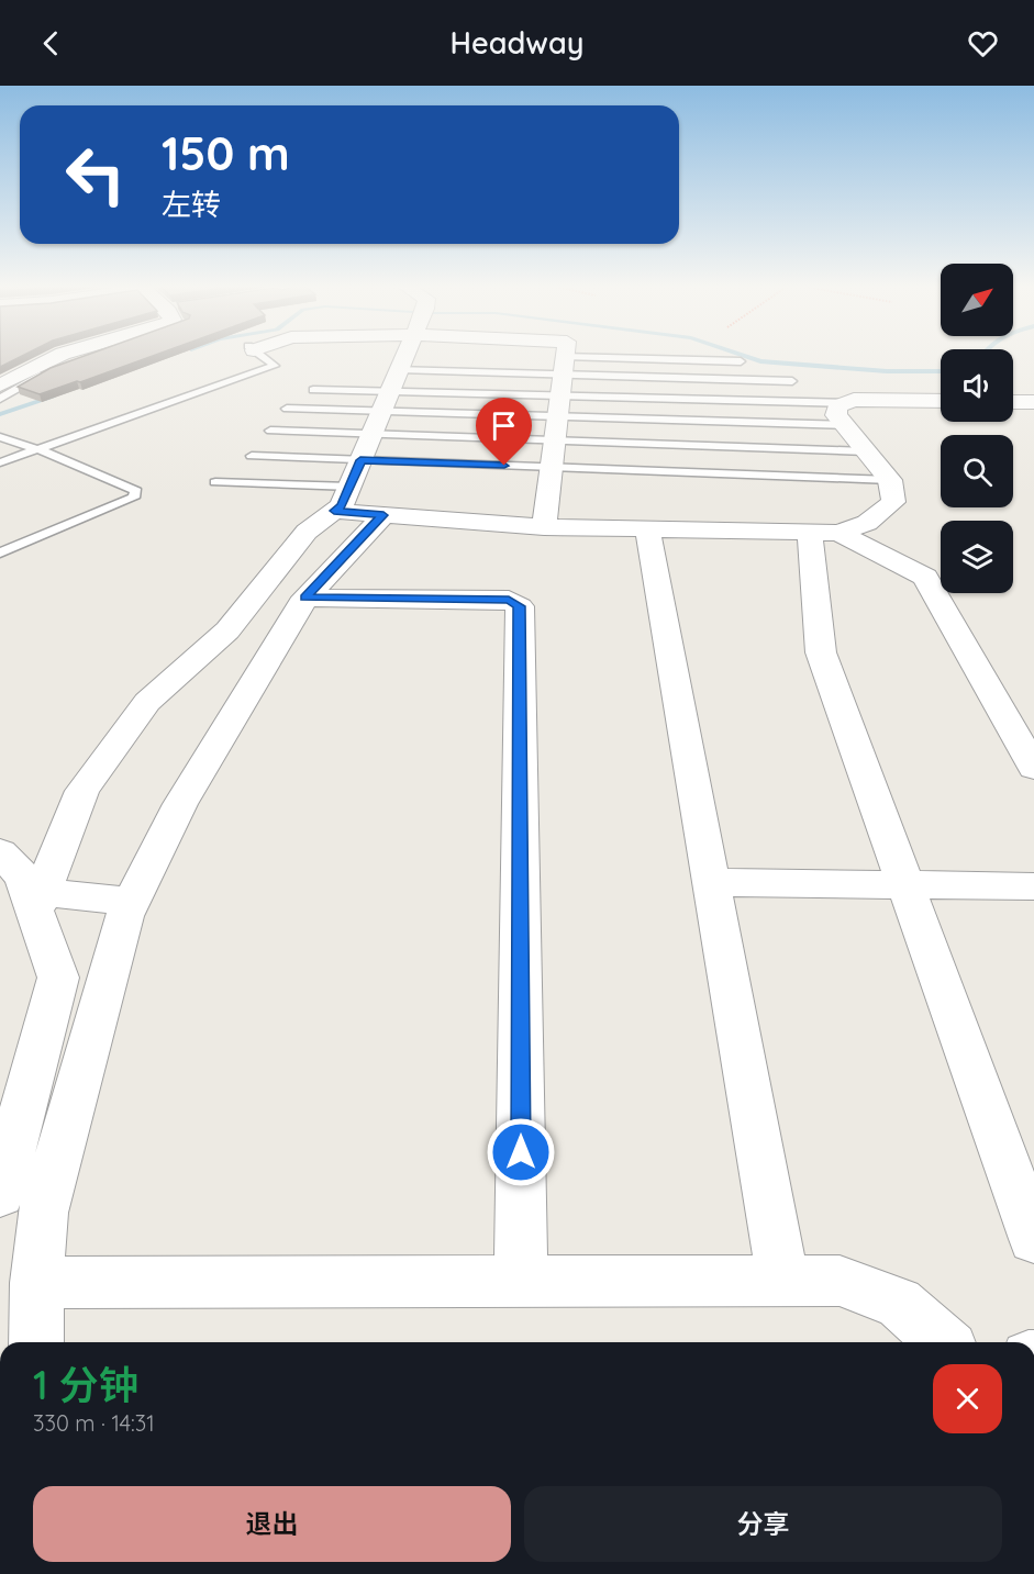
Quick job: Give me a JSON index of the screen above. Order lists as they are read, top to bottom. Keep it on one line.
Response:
{"north":"top right","page":{"header":"Headway","turn":["150 m","左转"],"heading":["1 分钟","330 m · 14:31"],"buttons":["退出","分享"]}}
